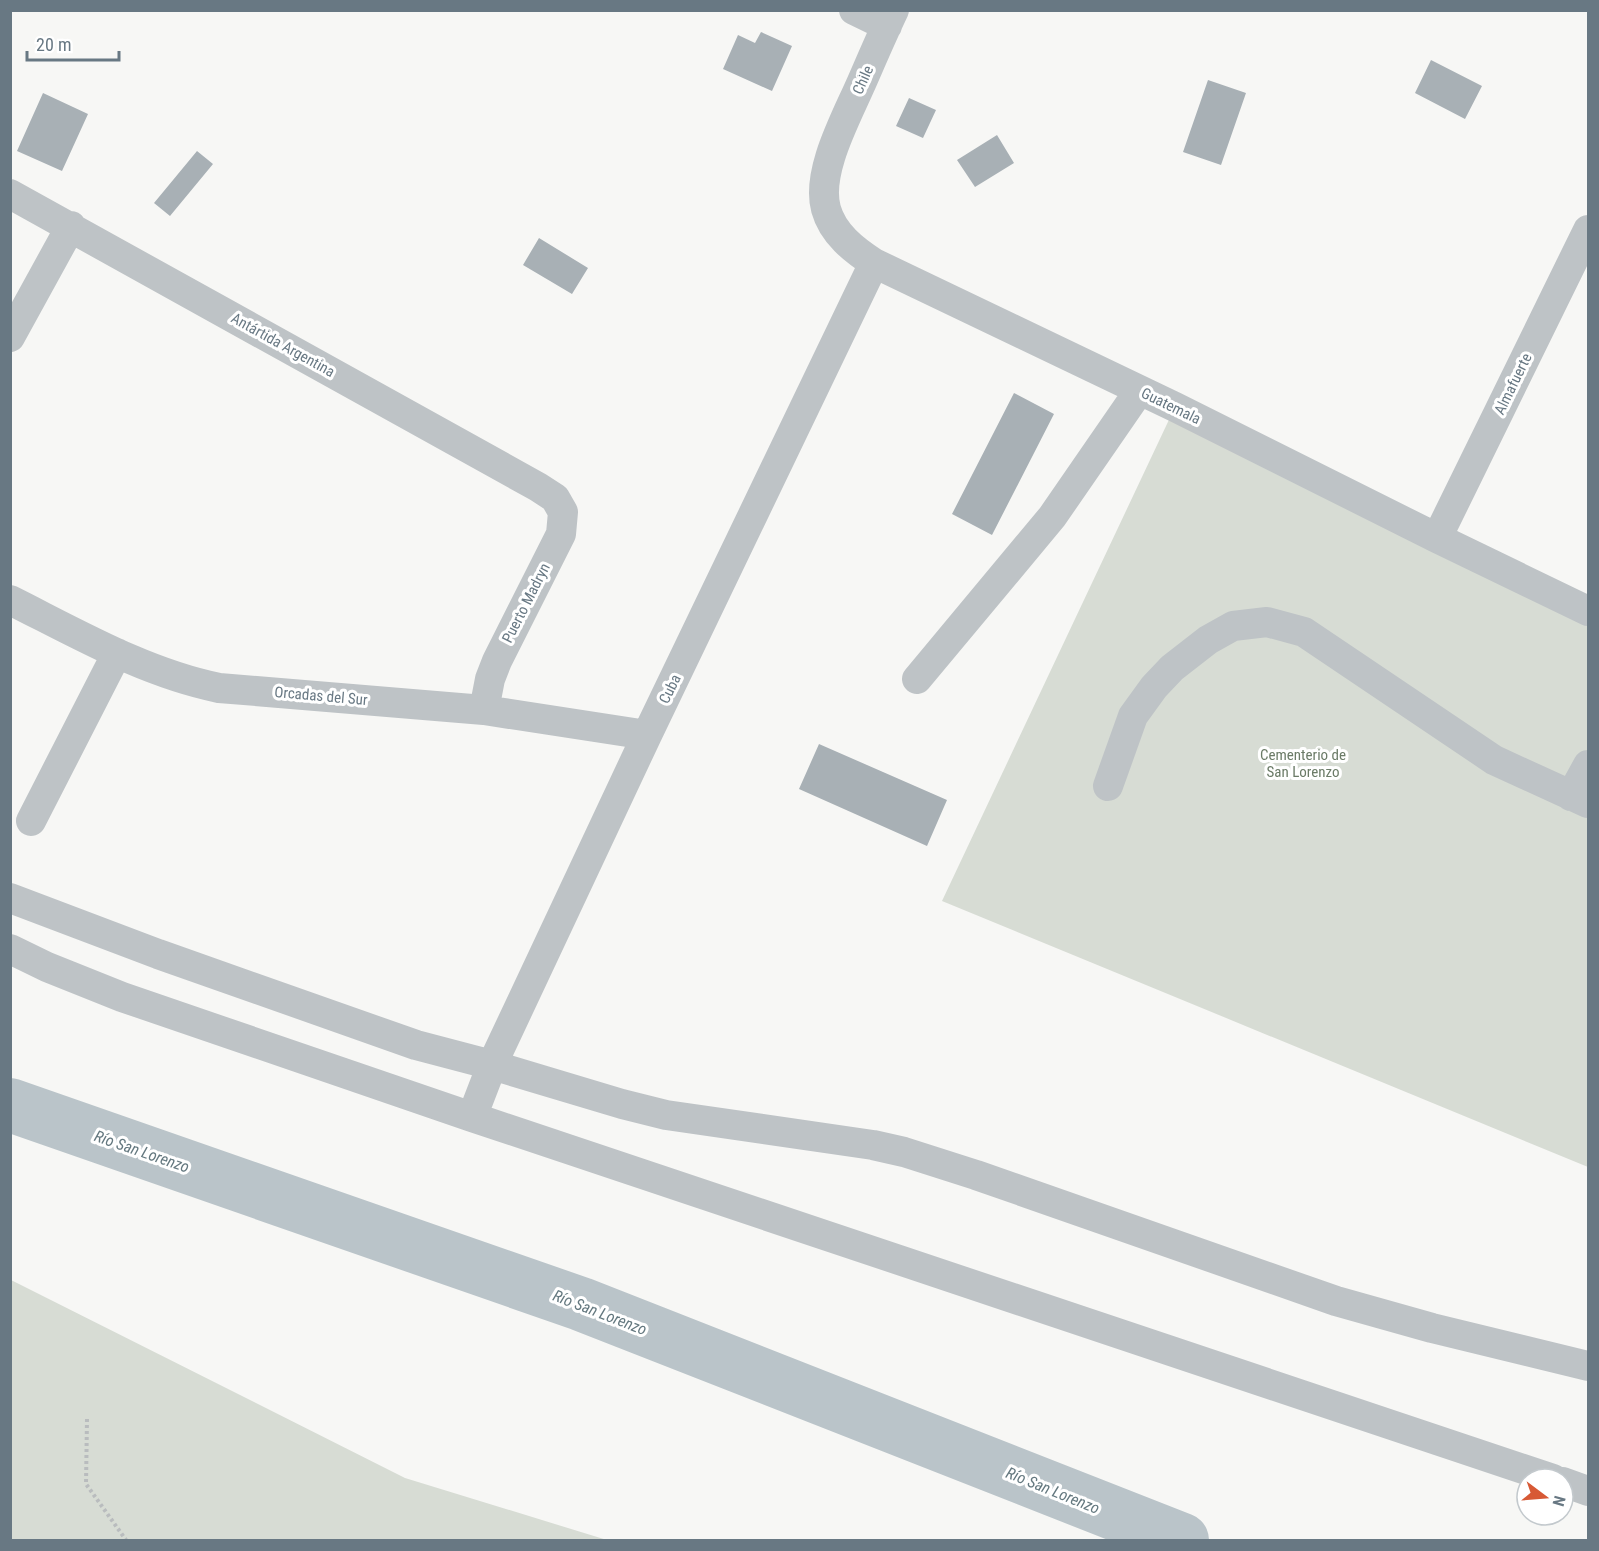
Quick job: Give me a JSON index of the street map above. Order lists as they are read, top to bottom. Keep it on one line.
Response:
{"streets":{"street":["Chile","Antártida Argentina","Almafuerte","Guatemala","Puerto Madryn","Cuba","Orcadas del Sur"]},"crossings":[["Chile","Guatemala"],["Antártida Argentina","Puerto Madryn"],["Almafuerte","Guatemala"],["Guatemala","Cuba"],["Puerto Madryn","Orcadas del Sur"],["Cuba","Orcadas del Sur"]],"water":["Río San Lorenzo"],"parks":["Cementerio de San Lorenzo"],"scale_bar":"20 m","north":"right"}
